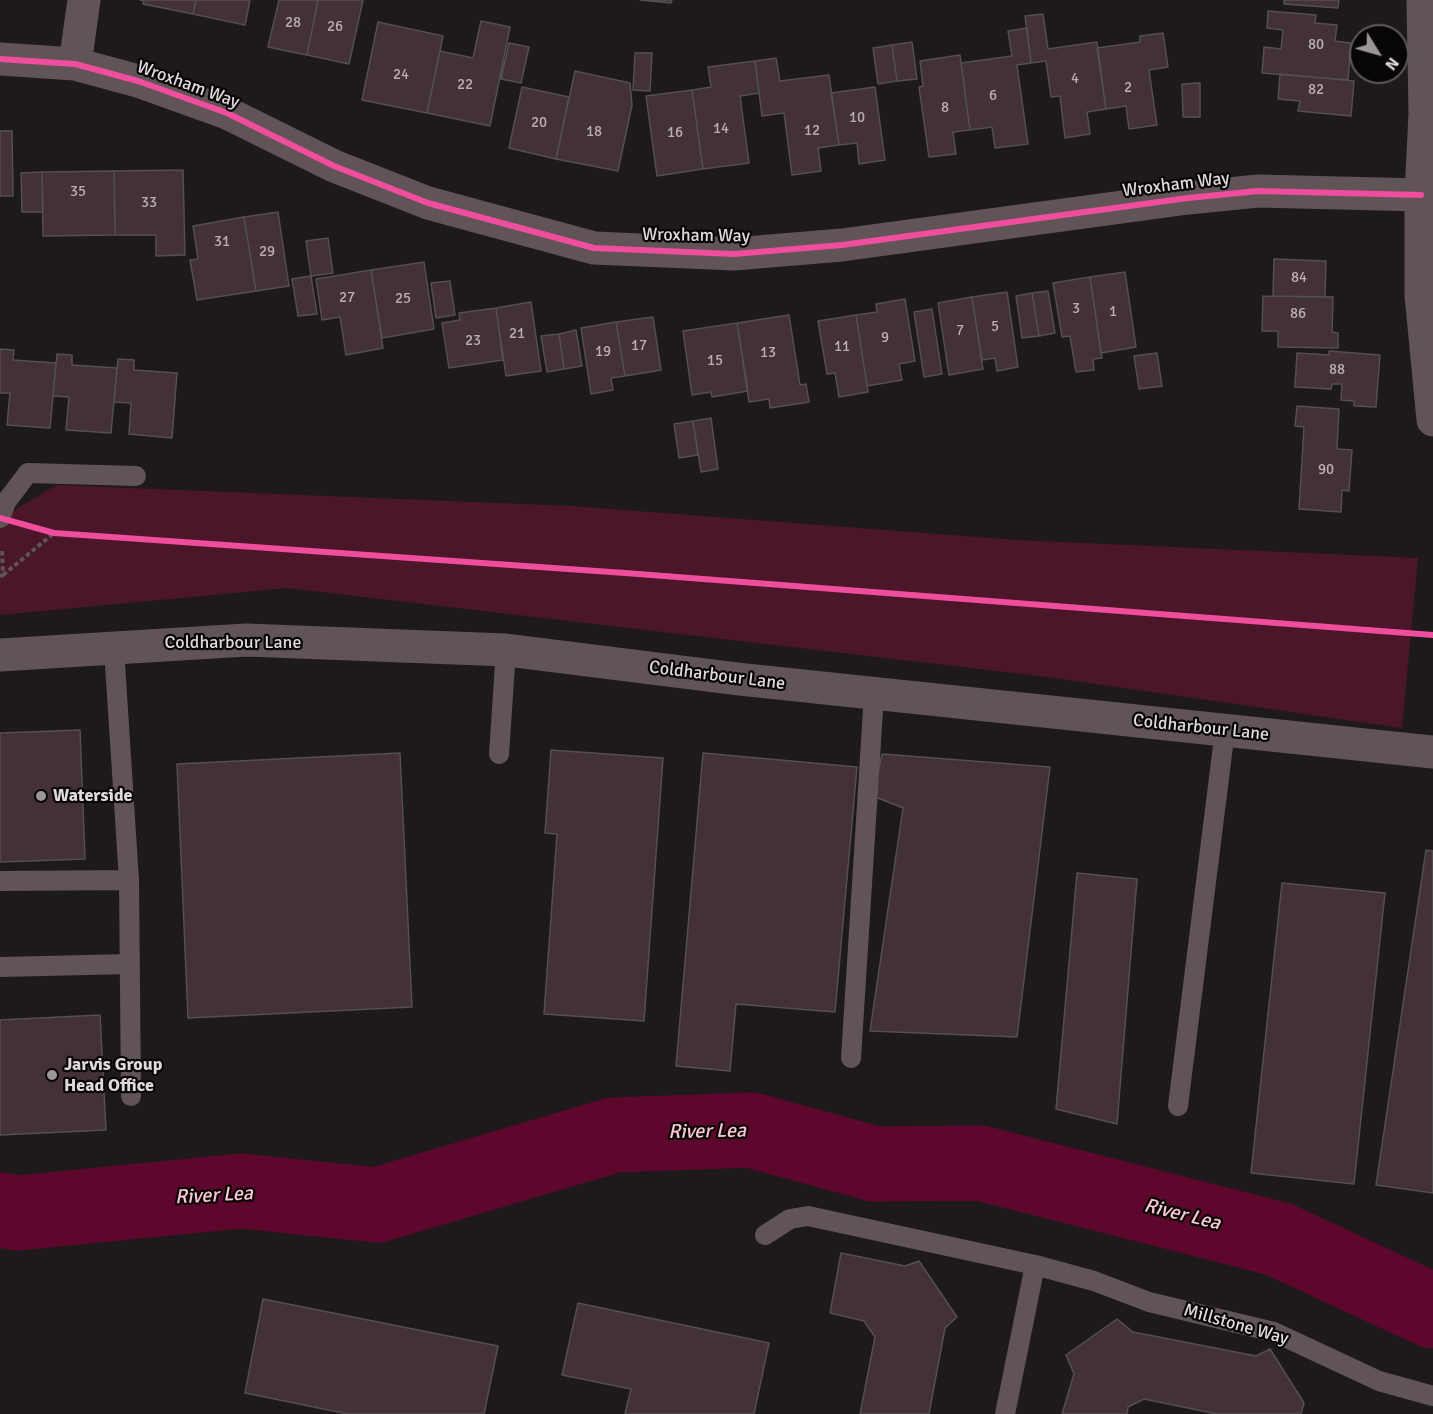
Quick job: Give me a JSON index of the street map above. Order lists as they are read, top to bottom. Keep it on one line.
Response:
{"streets":{"street":["Wroxham Way","Coldharbour Lane"],"lane":["Millstone Way"]},"water":["River Lea"],"places":["Waterside","Jarvis Group Head Office"],"house_numbers":["28","26","80","24","4","22","2","82","6","8","10","20","14","12","18","16","35","33","31","29","84","27","25","3","1","86","5","7","21","9","23","17","11","19","13","15","88","90"],"north":"bottom right"}
